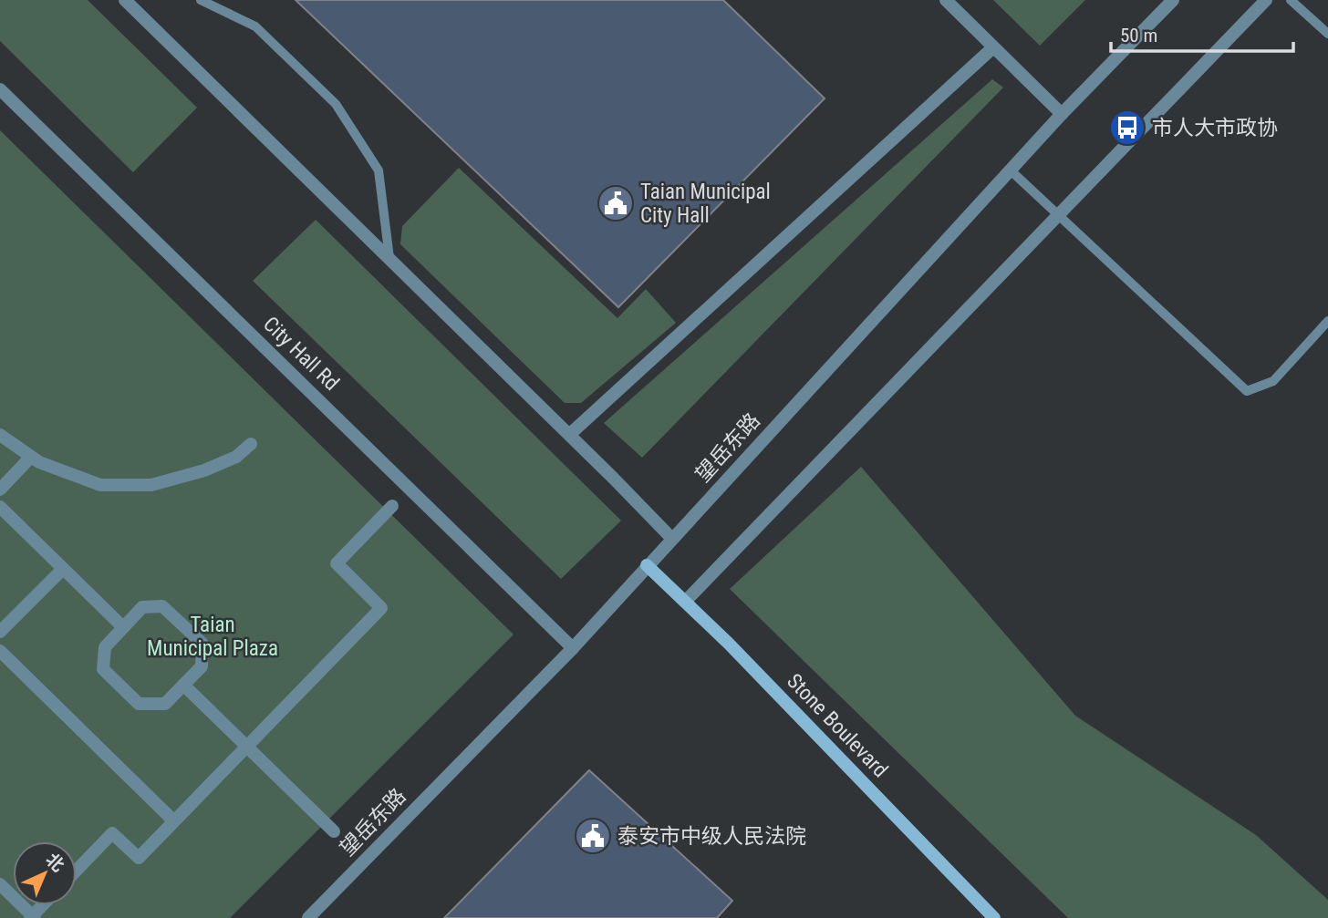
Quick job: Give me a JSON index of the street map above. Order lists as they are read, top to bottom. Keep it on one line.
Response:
{"streets":{"main road":["Stone Boulevard"],"street":["City Hall Rd","望岳东路"]},"crossings":[["City Hall Rd","望岳东路"],["望岳东路","Stone Boulevard"]],"parks":["Taian Municipal Plaza"],"places":{"bus stop":["市人大市政协"],"public building":["Taian Municipal City Hall","泰安市中级人民法院"]},"scale_bar":"50 m","north":"top right"}
